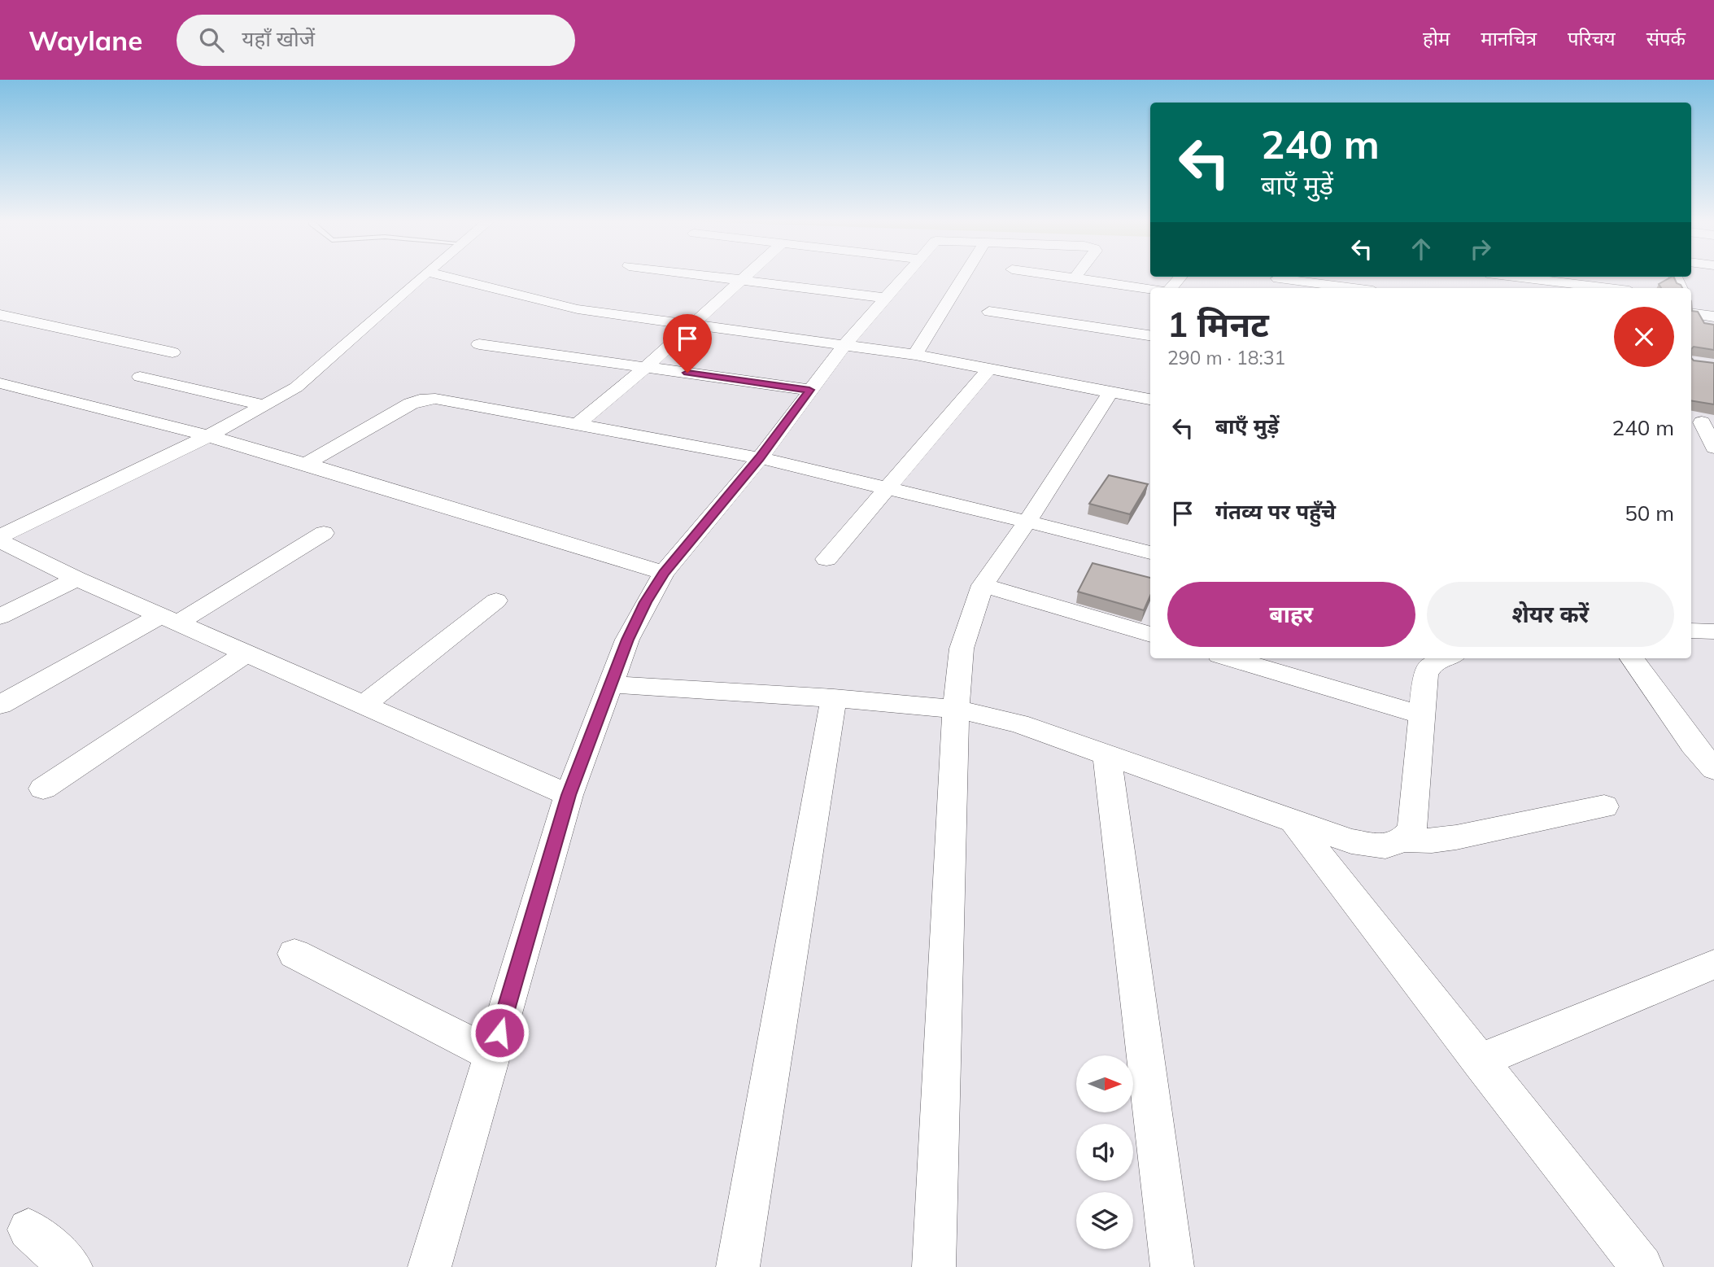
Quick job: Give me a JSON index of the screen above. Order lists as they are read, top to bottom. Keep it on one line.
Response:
{"north":"right","page":{"header":"Waylane","search":"यहाँ खोजें","nav":["होम","मानचित्र","परिचय","संपर्क"],"turn":["240 m","बाएँ मुड़ें"],"heading":["1 मिनट","290 m · 18:31"],"list":[{"name":"बाएँ मुड़ें","value":"240 m"},{"name":"गंतव्य पर पहुँचे","value":"50 m"}],"buttons":["बाहर","शेयर करें"]}}
